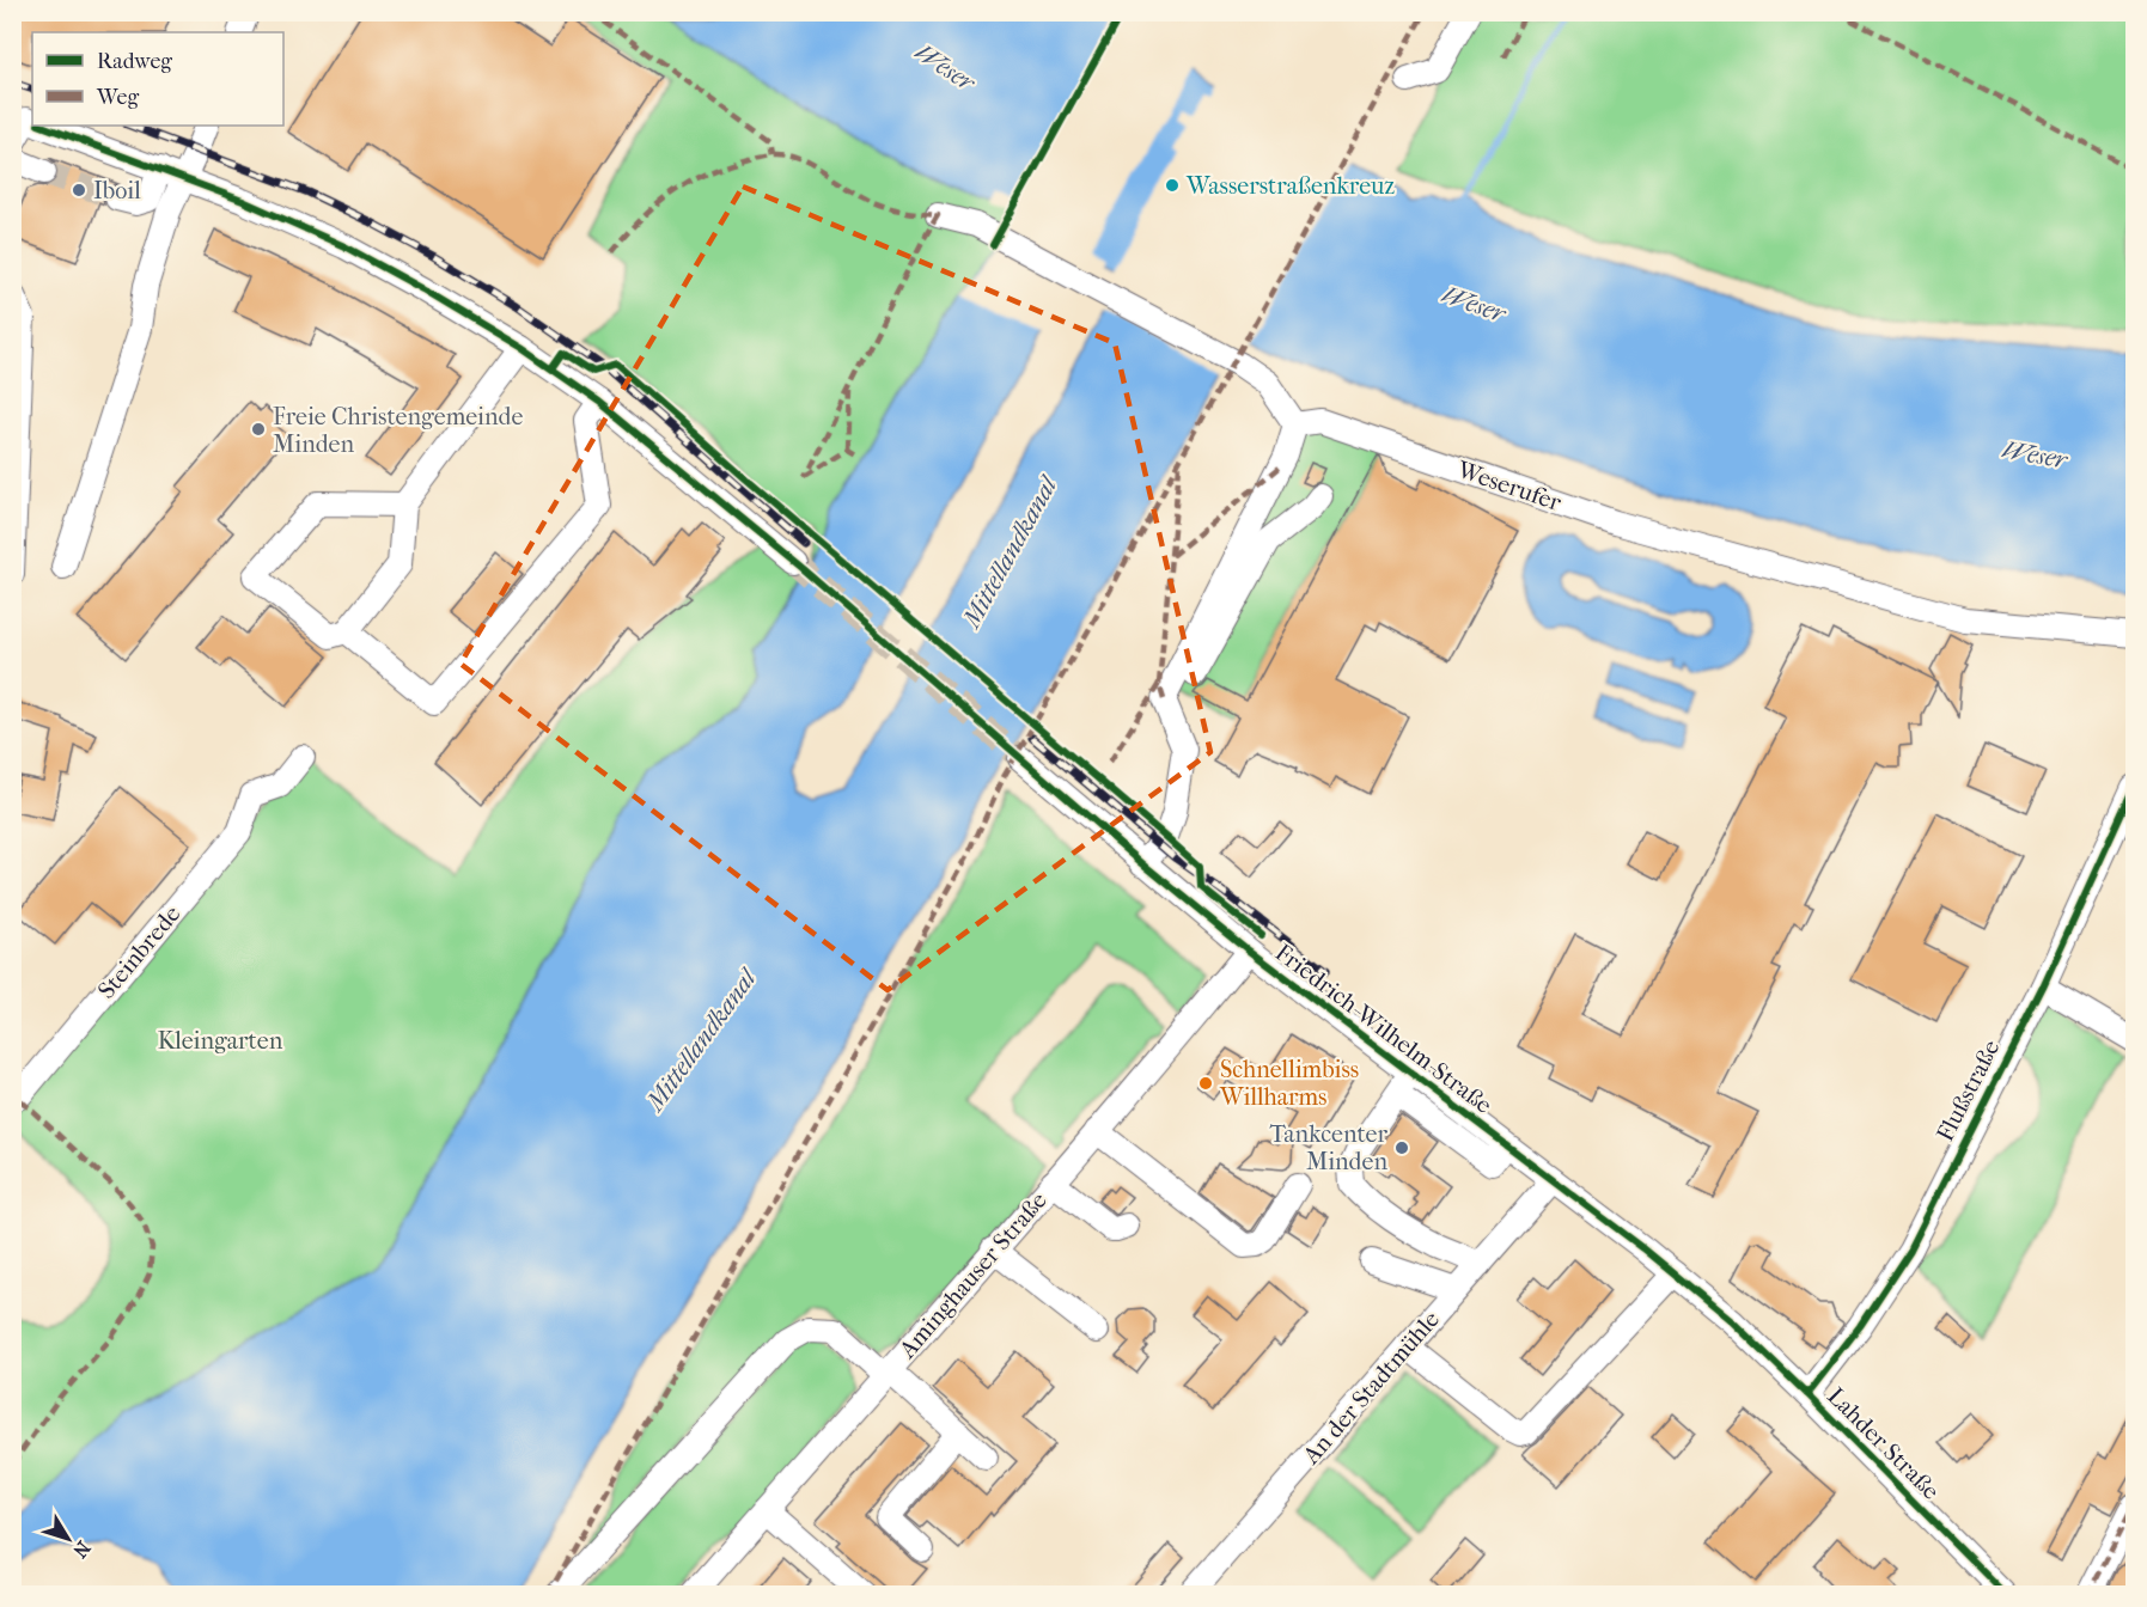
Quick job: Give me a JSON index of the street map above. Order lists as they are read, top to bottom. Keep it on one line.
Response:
{"streets":{"street":["Weserufer","Steinbrede","Friedrich-Wilhelm-Straße","Flußstraße","Aminghauser Straße","An der Stadtmühle","Lahder Straße"]},"crossings":[["Friedrich-Wilhelm-Straße","Aminghauser Straße"],["Friedrich-Wilhelm-Straße","An der Stadtmühle"],["Friedrich-Wilhelm-Straße","Lahder Straße"],["Flußstraße","Lahder Straße"]],"water":["Weser","Mittellandkanal"],"parks":["Kleingarten"],"places":["Wasserstraßenkreuz","Iboil","Freie Christengemeinde Minden","Schnellimbiss Willharms","Tankcenter Minden"],"legend":["Radweg","Weg"],"north":"bottom right"}
